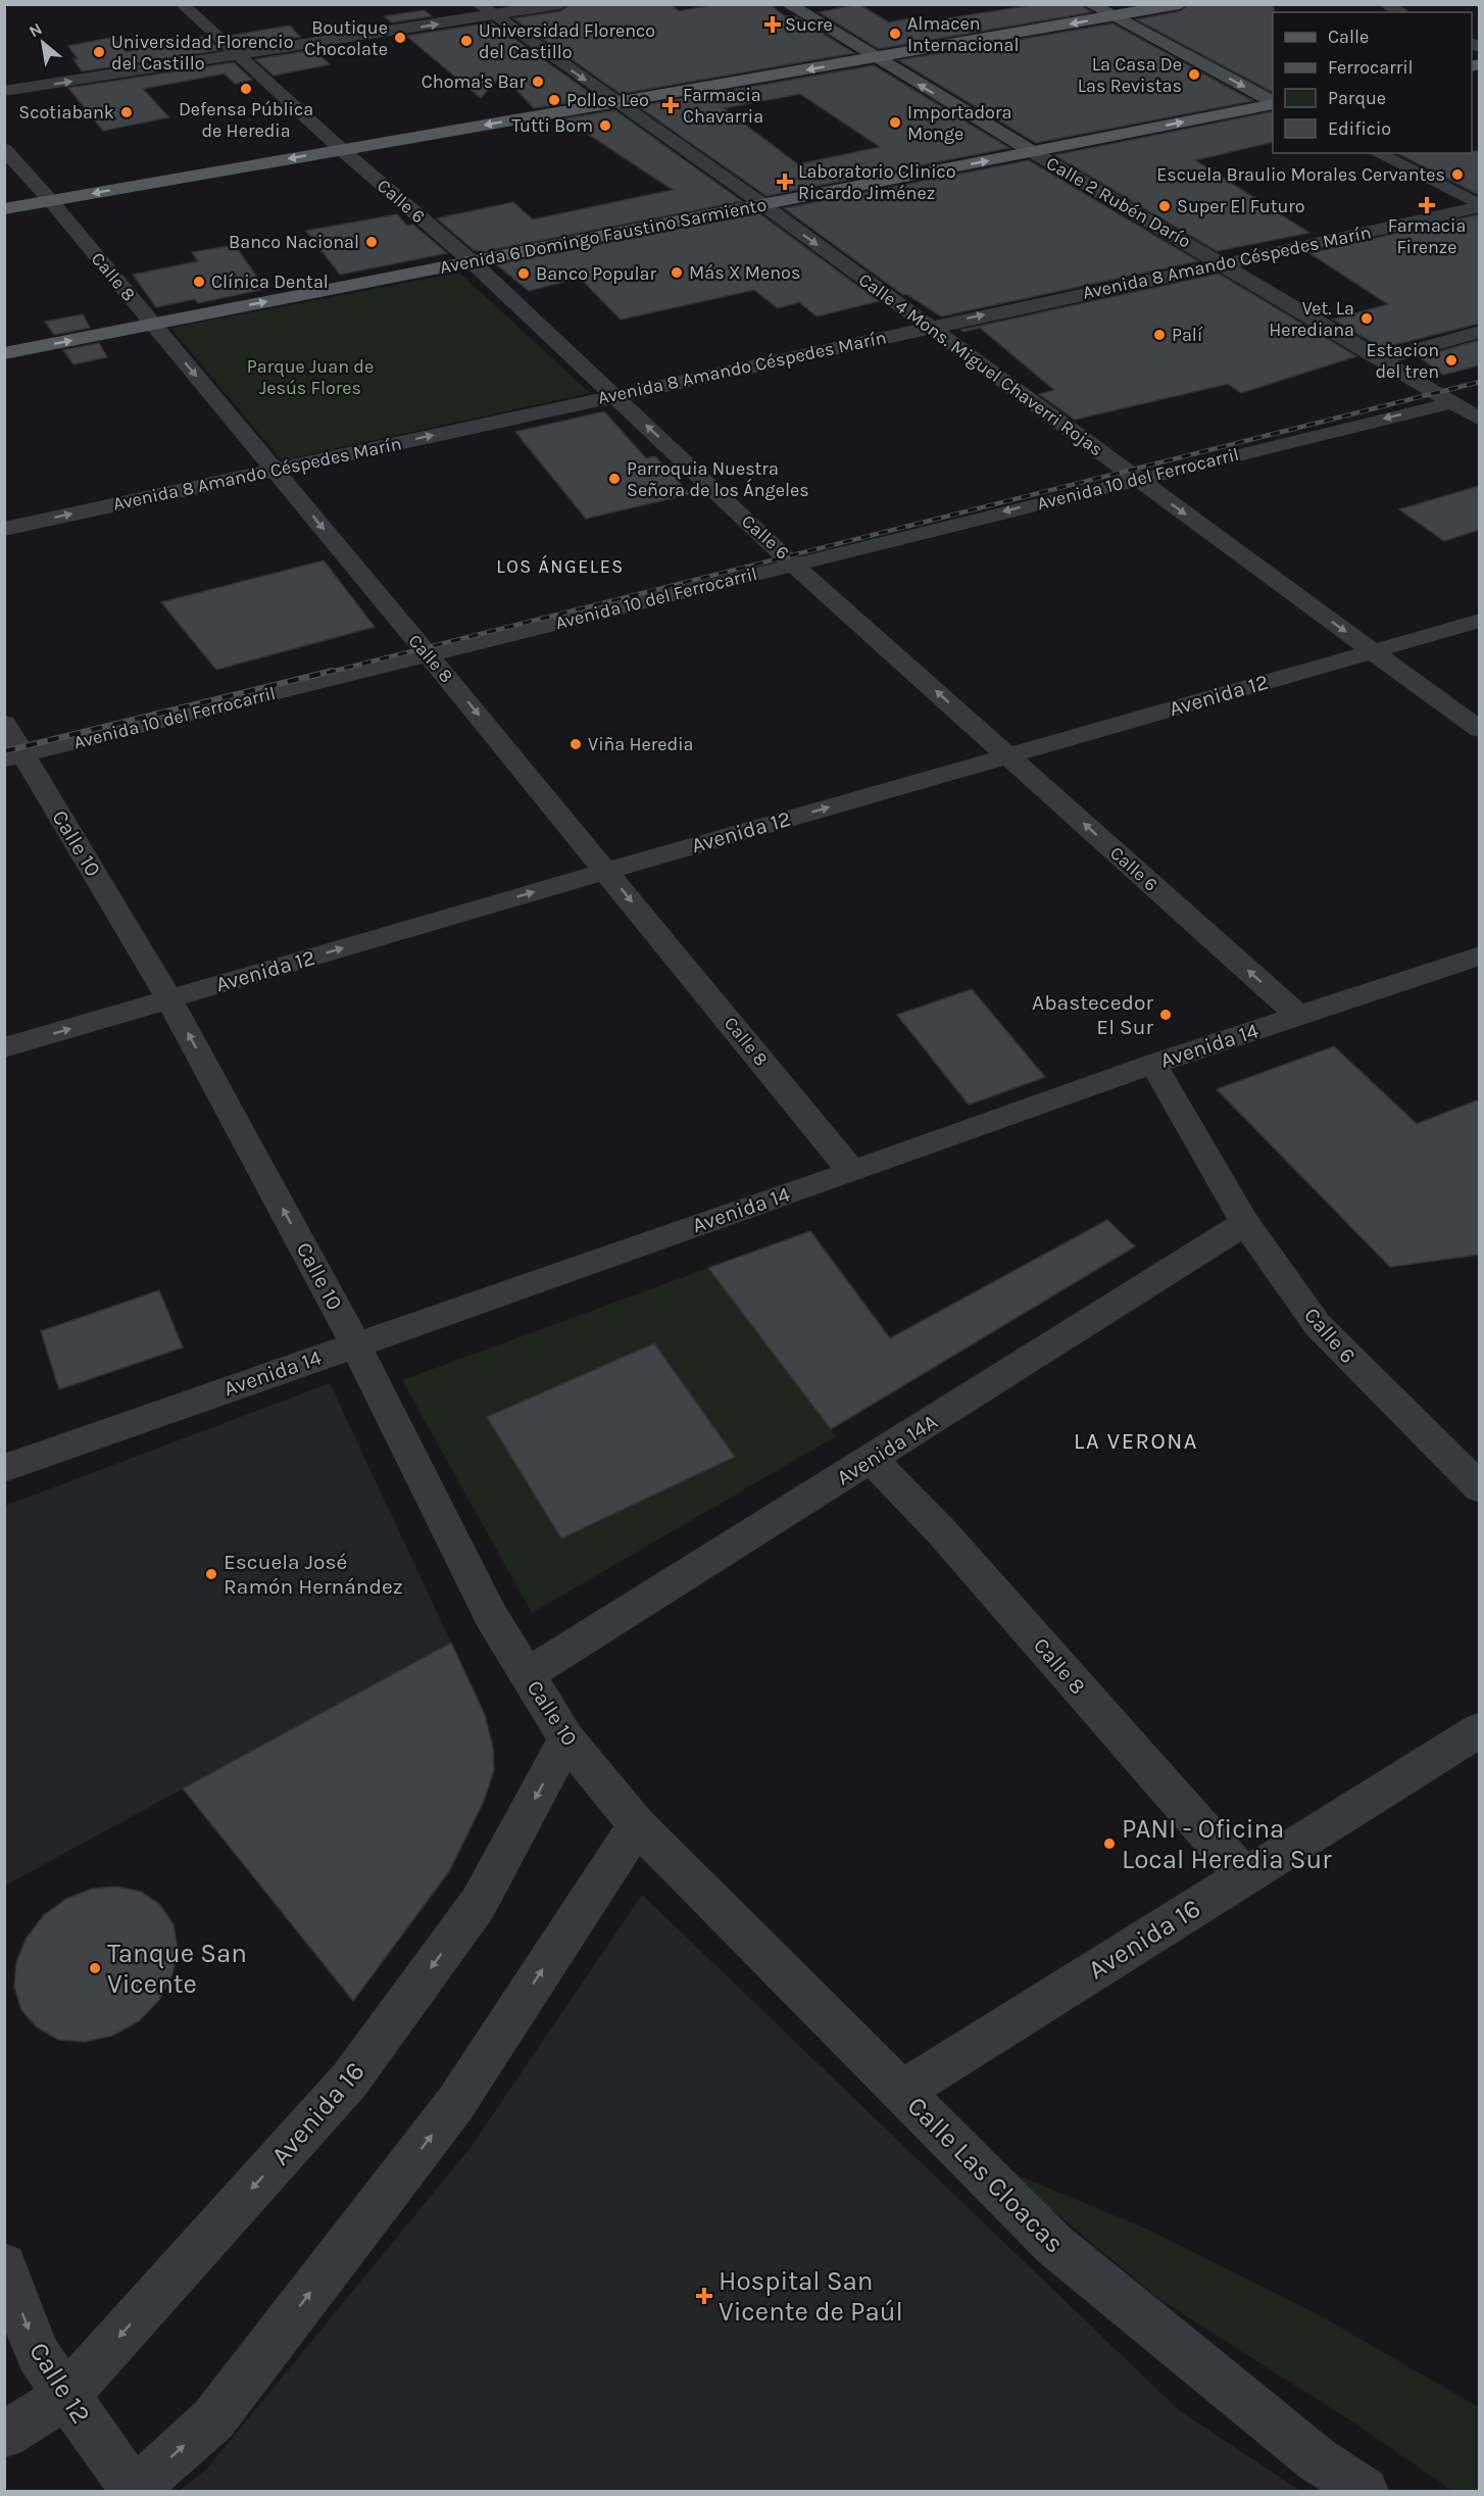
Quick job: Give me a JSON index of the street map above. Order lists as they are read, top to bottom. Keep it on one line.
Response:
{"streets":{"main road":["Calle 2 Rubén Darío","Avenida 6 Domingo Faustino Sarmiento"],"street":["Calle 6","Avenida 8 Amando Céspedes Marín","Calle 8","Calle 4 Mons. Miguel Chaverri Rojas","Avenida 10 del Ferrocarril","Avenida 12","Calle 10","Avenida 14","Avenida 14A","Avenida 16","Calle Las Cloacas","Calle 12"]},"crossings":[["Calle 6","Avenida 6 Domingo Faustino Sarmiento"],["Calle 6","Avenida 8 Amando Céspedes Marín"],["Calle 6","Avenida 10 del Ferrocarril"],["Calle 6","Avenida 12"],["Calle 6","Avenida 14"],["Calle 6","Avenida 14A"],["Calle 2 Rubén Darío","Avenida 6 Domingo Faustino Sarmiento"],["Calle 2 Rubén Darío","Avenida 8 Amando Céspedes Marín"],["Calle 2 Rubén Darío","Avenida 10 del Ferrocarril"],["Avenida 6 Domingo Faustino Sarmiento","Calle 8"],["Avenida 6 Domingo Faustino Sarmiento","Calle 4 Mons. Miguel Chaverri Rojas"],["Avenida 8 Amando Céspedes Marín","Calle 8"],["Avenida 8 Amando Céspedes Marín","Calle 4 Mons. Miguel Chaverri Rojas"],["Calle 8","Avenida 10 del Ferrocarril"],["Calle 8","Avenida 12"],["Calle 8","Avenida 14"],["Calle 8","Avenida 14A"],["Calle 8","Avenida 16"],["Calle 4 Mons. Miguel Chaverri Rojas","Avenida 10 del Ferrocarril"],["Calle 4 Mons. Miguel Chaverri Rojas","Avenida 12"],["Avenida 10 del Ferrocarril","Calle 10"],["Avenida 12","Calle 10"],["Calle 10","Avenida 14"],["Calle 10","Avenida 14A"],["Calle 10","Avenida 16"],["Calle 10","Calle Las Cloacas"],["Avenida 16","Calle Las Cloacas"],["Avenida 16","Calle 12"]],"one_way":["Calle 6","Avenida 8 Amando Céspedes Marín","Calle 8","Calle 4 Mons. Miguel Chaverri Rojas","Avenida 10 del Ferrocarril","Avenida 12","Calle 12"],"districts":["LOS ÁNGELES","LA VERONA"],"parks":["Parque Juan de Jesús Flores"],"places":{"health":["Sucre","Farmacia Chavarria","Laboratorio Clinico Ricardo Jiménez","Farmacia Firenze","Hospital San Vicente de Paúl"],"other":["Almacen Internacional","Boutique Chocolate","Universidad Florenco del Castillo","Universidad Florencio del Castillo","La Casa De Las Revistas","Choma's Bar","Defensa Pública de Heredia","Pollos Leo","Scotiabank","Importadora Monge","Tutti Bom","Escuela Braulio Morales Cervantes","Super El Futuro","Banco Nacional","Más X Menos","Banco Popular","Clínica Dental","Vet. La Herediana","Palí","Estacion del tren","Parroquia Nuestra Señora de los Ángeles","Viña Heredia","Abastecedor El Sur","Escuela José Ramón Hernández","PANI - Oficina Local Heredia Sur","Tanque San Vicente"]},"legend":["Calle","Ferrocarril","Parque","Edificio"],"north":"top left"}
